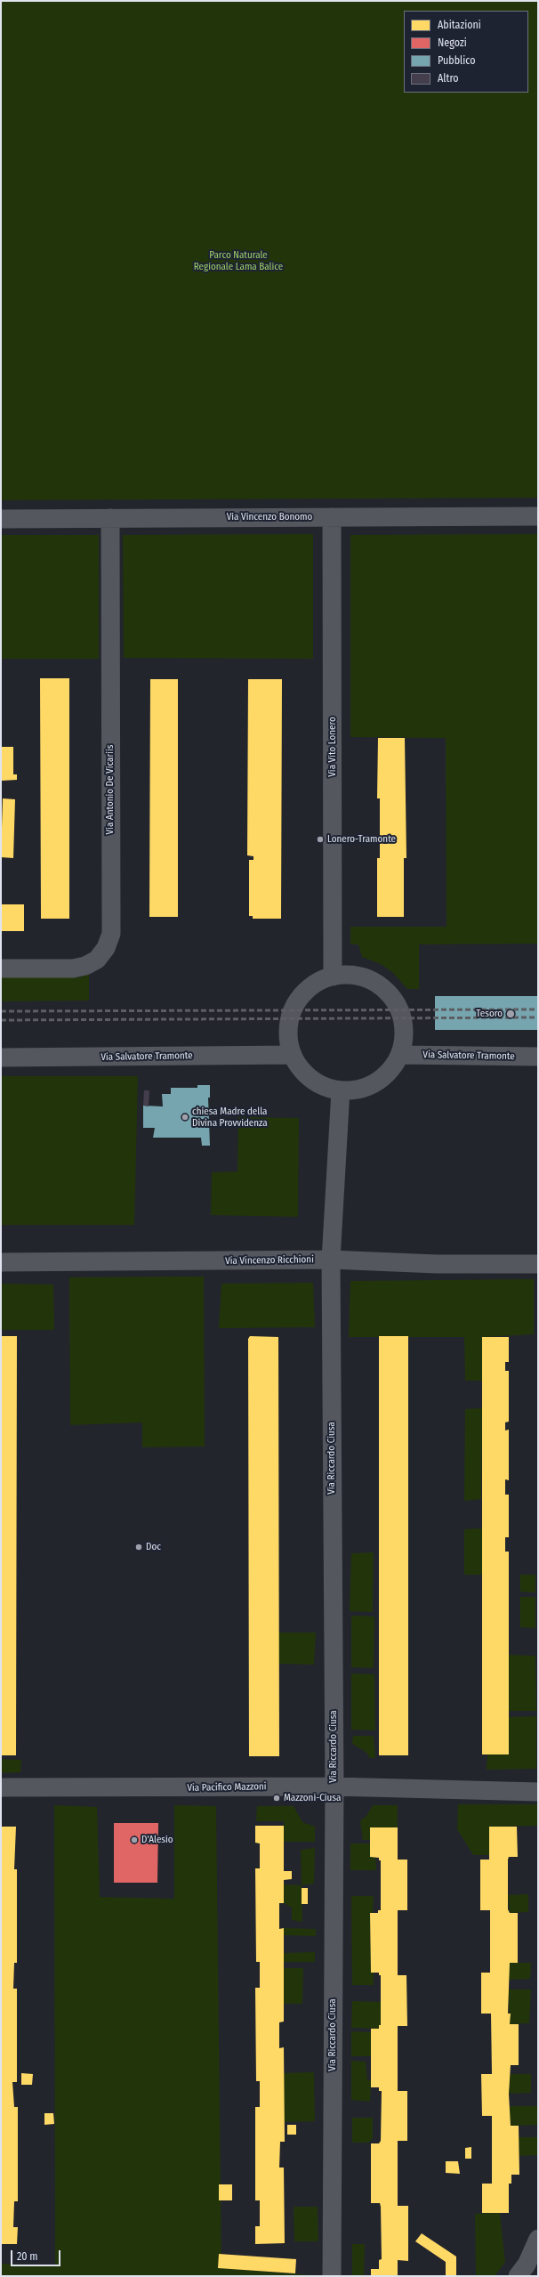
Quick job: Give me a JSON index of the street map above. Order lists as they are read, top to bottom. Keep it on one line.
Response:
{"streets":{"street":["Via Vincenzo Bonomo","Via Vito Lonero","Via Antonio De Vicariis","Via Salvatore Tramonte","Via Vincenzo Ricchioni","Via Riccardo Ciusa","Via Pacifico Mazzoni"]},"crossings":[["Via Vincenzo Bonomo","Via Vito Lonero"],["Via Vincenzo Bonomo","Via Antonio De Vicariis"],["Via Vito Lonero","Via Salvatore Tramonte"],["Via Vito Lonero","Via Riccardo Ciusa"],["Via Salvatore Tramonte","Via Riccardo Ciusa"],["Via Vincenzo Ricchioni","Via Riccardo Ciusa"],["Via Riccardo Ciusa","Via Pacifico Mazzoni"]],"parks":["Parco Naturale Regionale Lama Balice"],"places":["Lonero-Tramonte","Tesoro","chiesa Madre della Divina Provvidenza","Doc","Mazzoni-Ciusa","D'Alesio"],"legend":["Abitazioni","Negozi","Pubblico","Altro"],"scale_bar":"20 m"}
